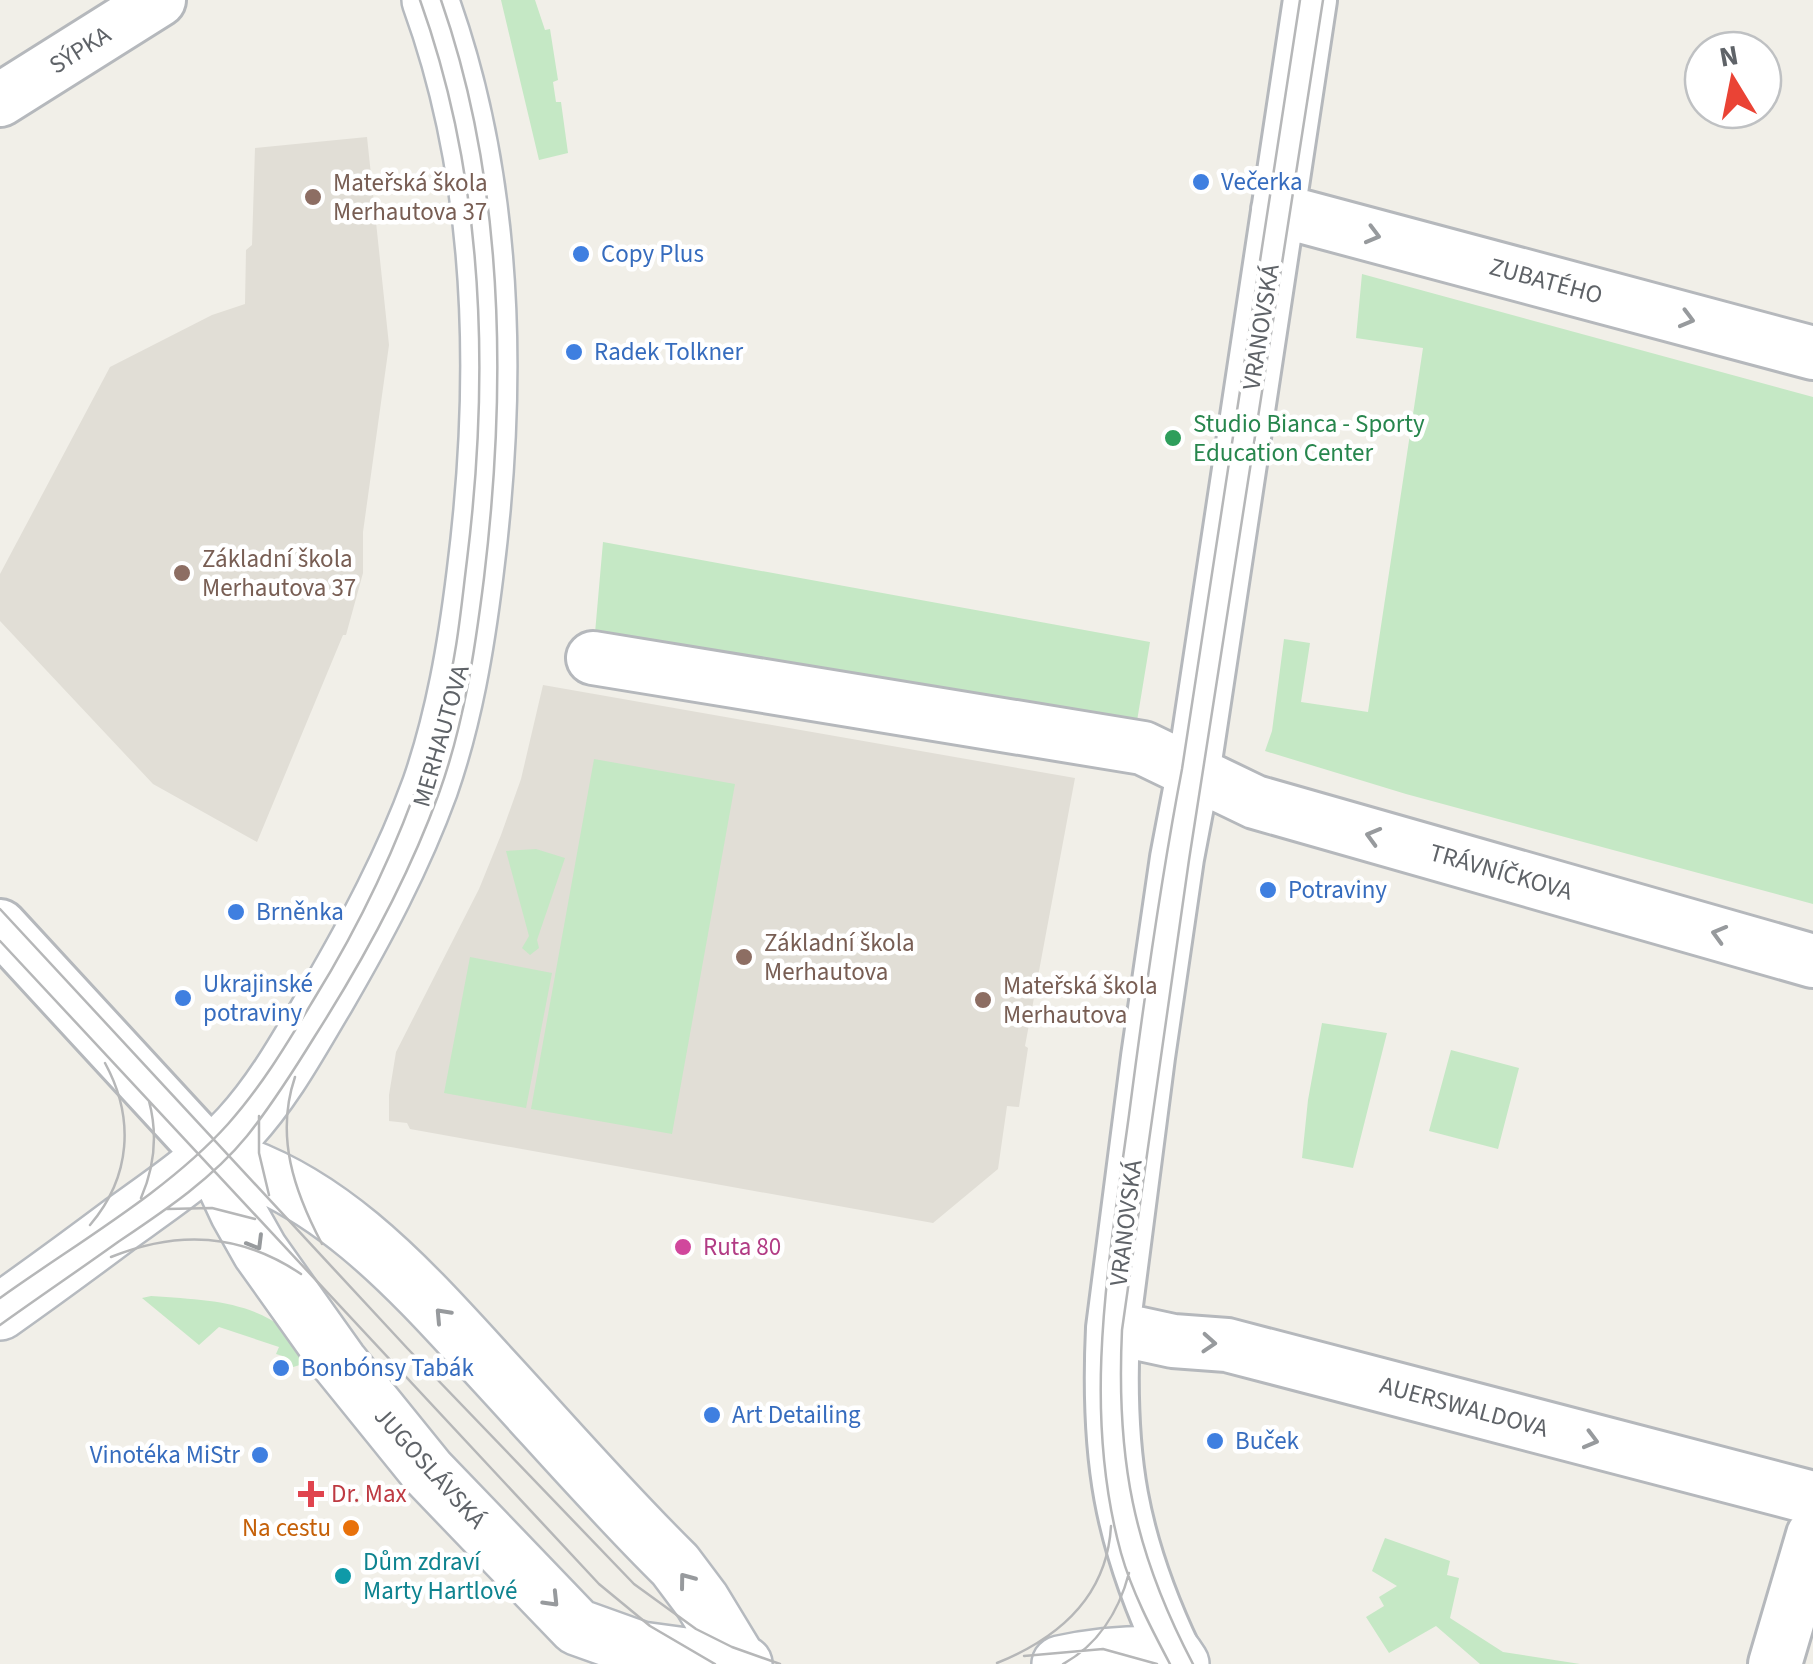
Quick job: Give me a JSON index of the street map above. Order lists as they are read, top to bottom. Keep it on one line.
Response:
{"streets":{"street":["SÝPKA","ZUBATÉHO","VRANOVSKÁ","MERHAUTOVA","TRÁVNÍČKOVA","AUERSWALDOVA","JUGOSLÁVSKÁ"]},"crossings":[["ZUBATÉHO","VRANOVSKÁ"],["VRANOVSKÁ","TRÁVNÍČKOVA"],["VRANOVSKÁ","AUERSWALDOVA"],["MERHAUTOVA","JUGOSLÁVSKÁ"]],"one_way":["ZUBATÉHO","TRÁVNÍČKOVA","AUERSWALDOVA"],"places":{"other":["Večerka","Mateřská škola Merhautova 37","Copy Plus","Radek Tolkner","Studio Bianca - Sporty Education Center","Základní škola Merhautova 37","Potraviny","Brněnka","Základní škola Merhautova","Ukrajinské potraviny","Mateřská škola Merhautova","Ruta 80","Bonbónsy Tabák","Art Detailing","Buček","Vinotéka MiStr","Na cestu","Dům zdraví Marty Hartlové"],"health":["Dr. Max"]},"north":"top"}
